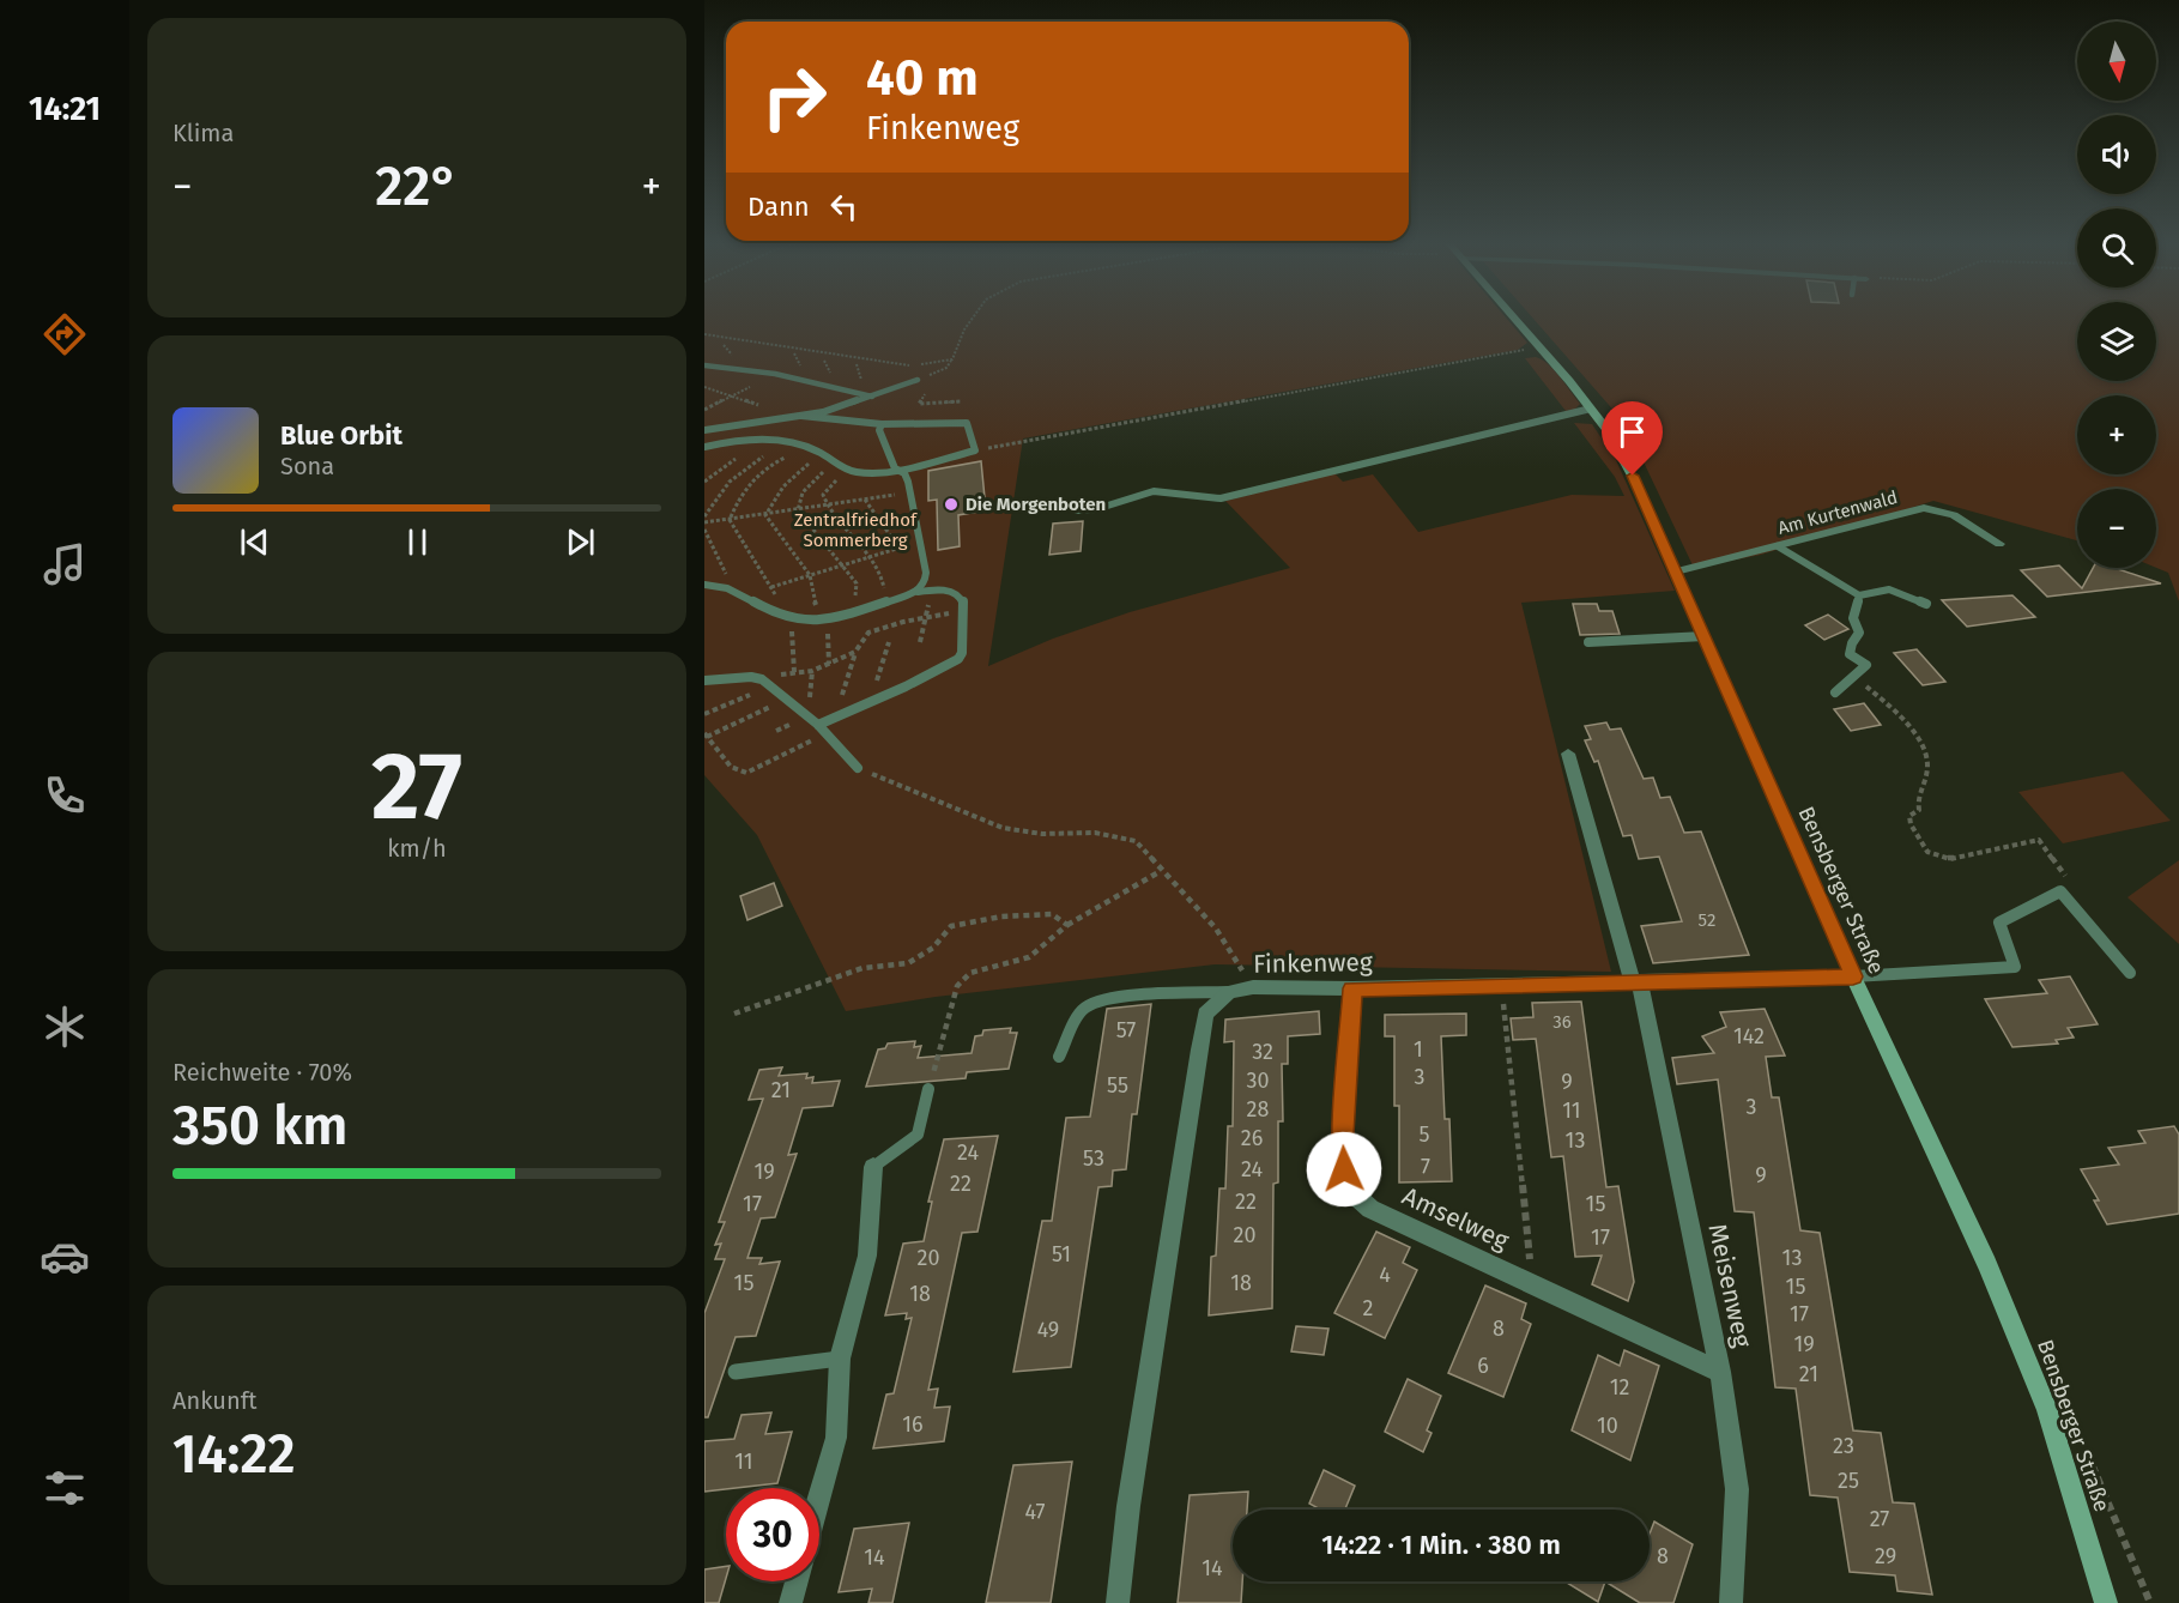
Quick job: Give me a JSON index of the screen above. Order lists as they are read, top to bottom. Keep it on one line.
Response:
{"streets":{"main road":["Bensberger Straße"],"street":["Am Kurtenwald","Finkenweg","Amselweg","Meisenweg"]},"crossings":[["Am Kurtenwald","Bensberger Straße"],["Bensberger Straße","Finkenweg"],["Finkenweg","Amselweg"],["Finkenweg","Meisenweg"],["Amselweg","Meisenweg"]],"parks":["Zentralfriedhof Sommerberg"],"places":["Die Morgenboten"],"house_numbers":["52","36","57","142","1","32","3","30","9","55","21","3","28","11","5","26","13","24","53","7","24","19","9","22","22","17","15","20","17","51","20","13","4","15","18","15","18","2","17","8","49","19","6","21","12","16","10","23","11","25","47","27","8","29","14","14"],"north":"bottom","page":{"tabs":"14:21","tile":["Klima",["27","km/h"],["Reichweite · 70%","350 km"],["Ankunft","14:22"]],"map_buttons":["+","−"],"turn":["40 m","Finkenweg"],"heat":["−","22°","+"],"then":"Dann","song":["Blue Orbit","Sona"],"limit":"30","trip":"14:22 · 1 Min. · 380 m"}}
